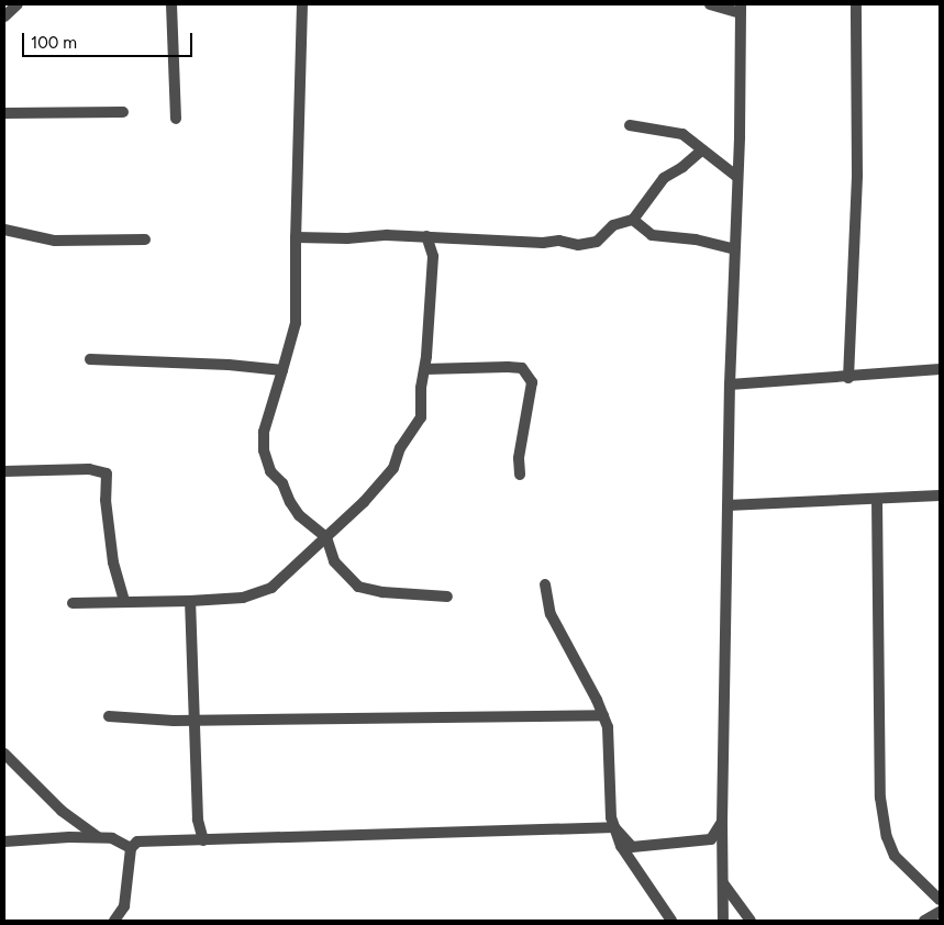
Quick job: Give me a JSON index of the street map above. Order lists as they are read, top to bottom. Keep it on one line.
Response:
{"scale_bar":"100 m"}
